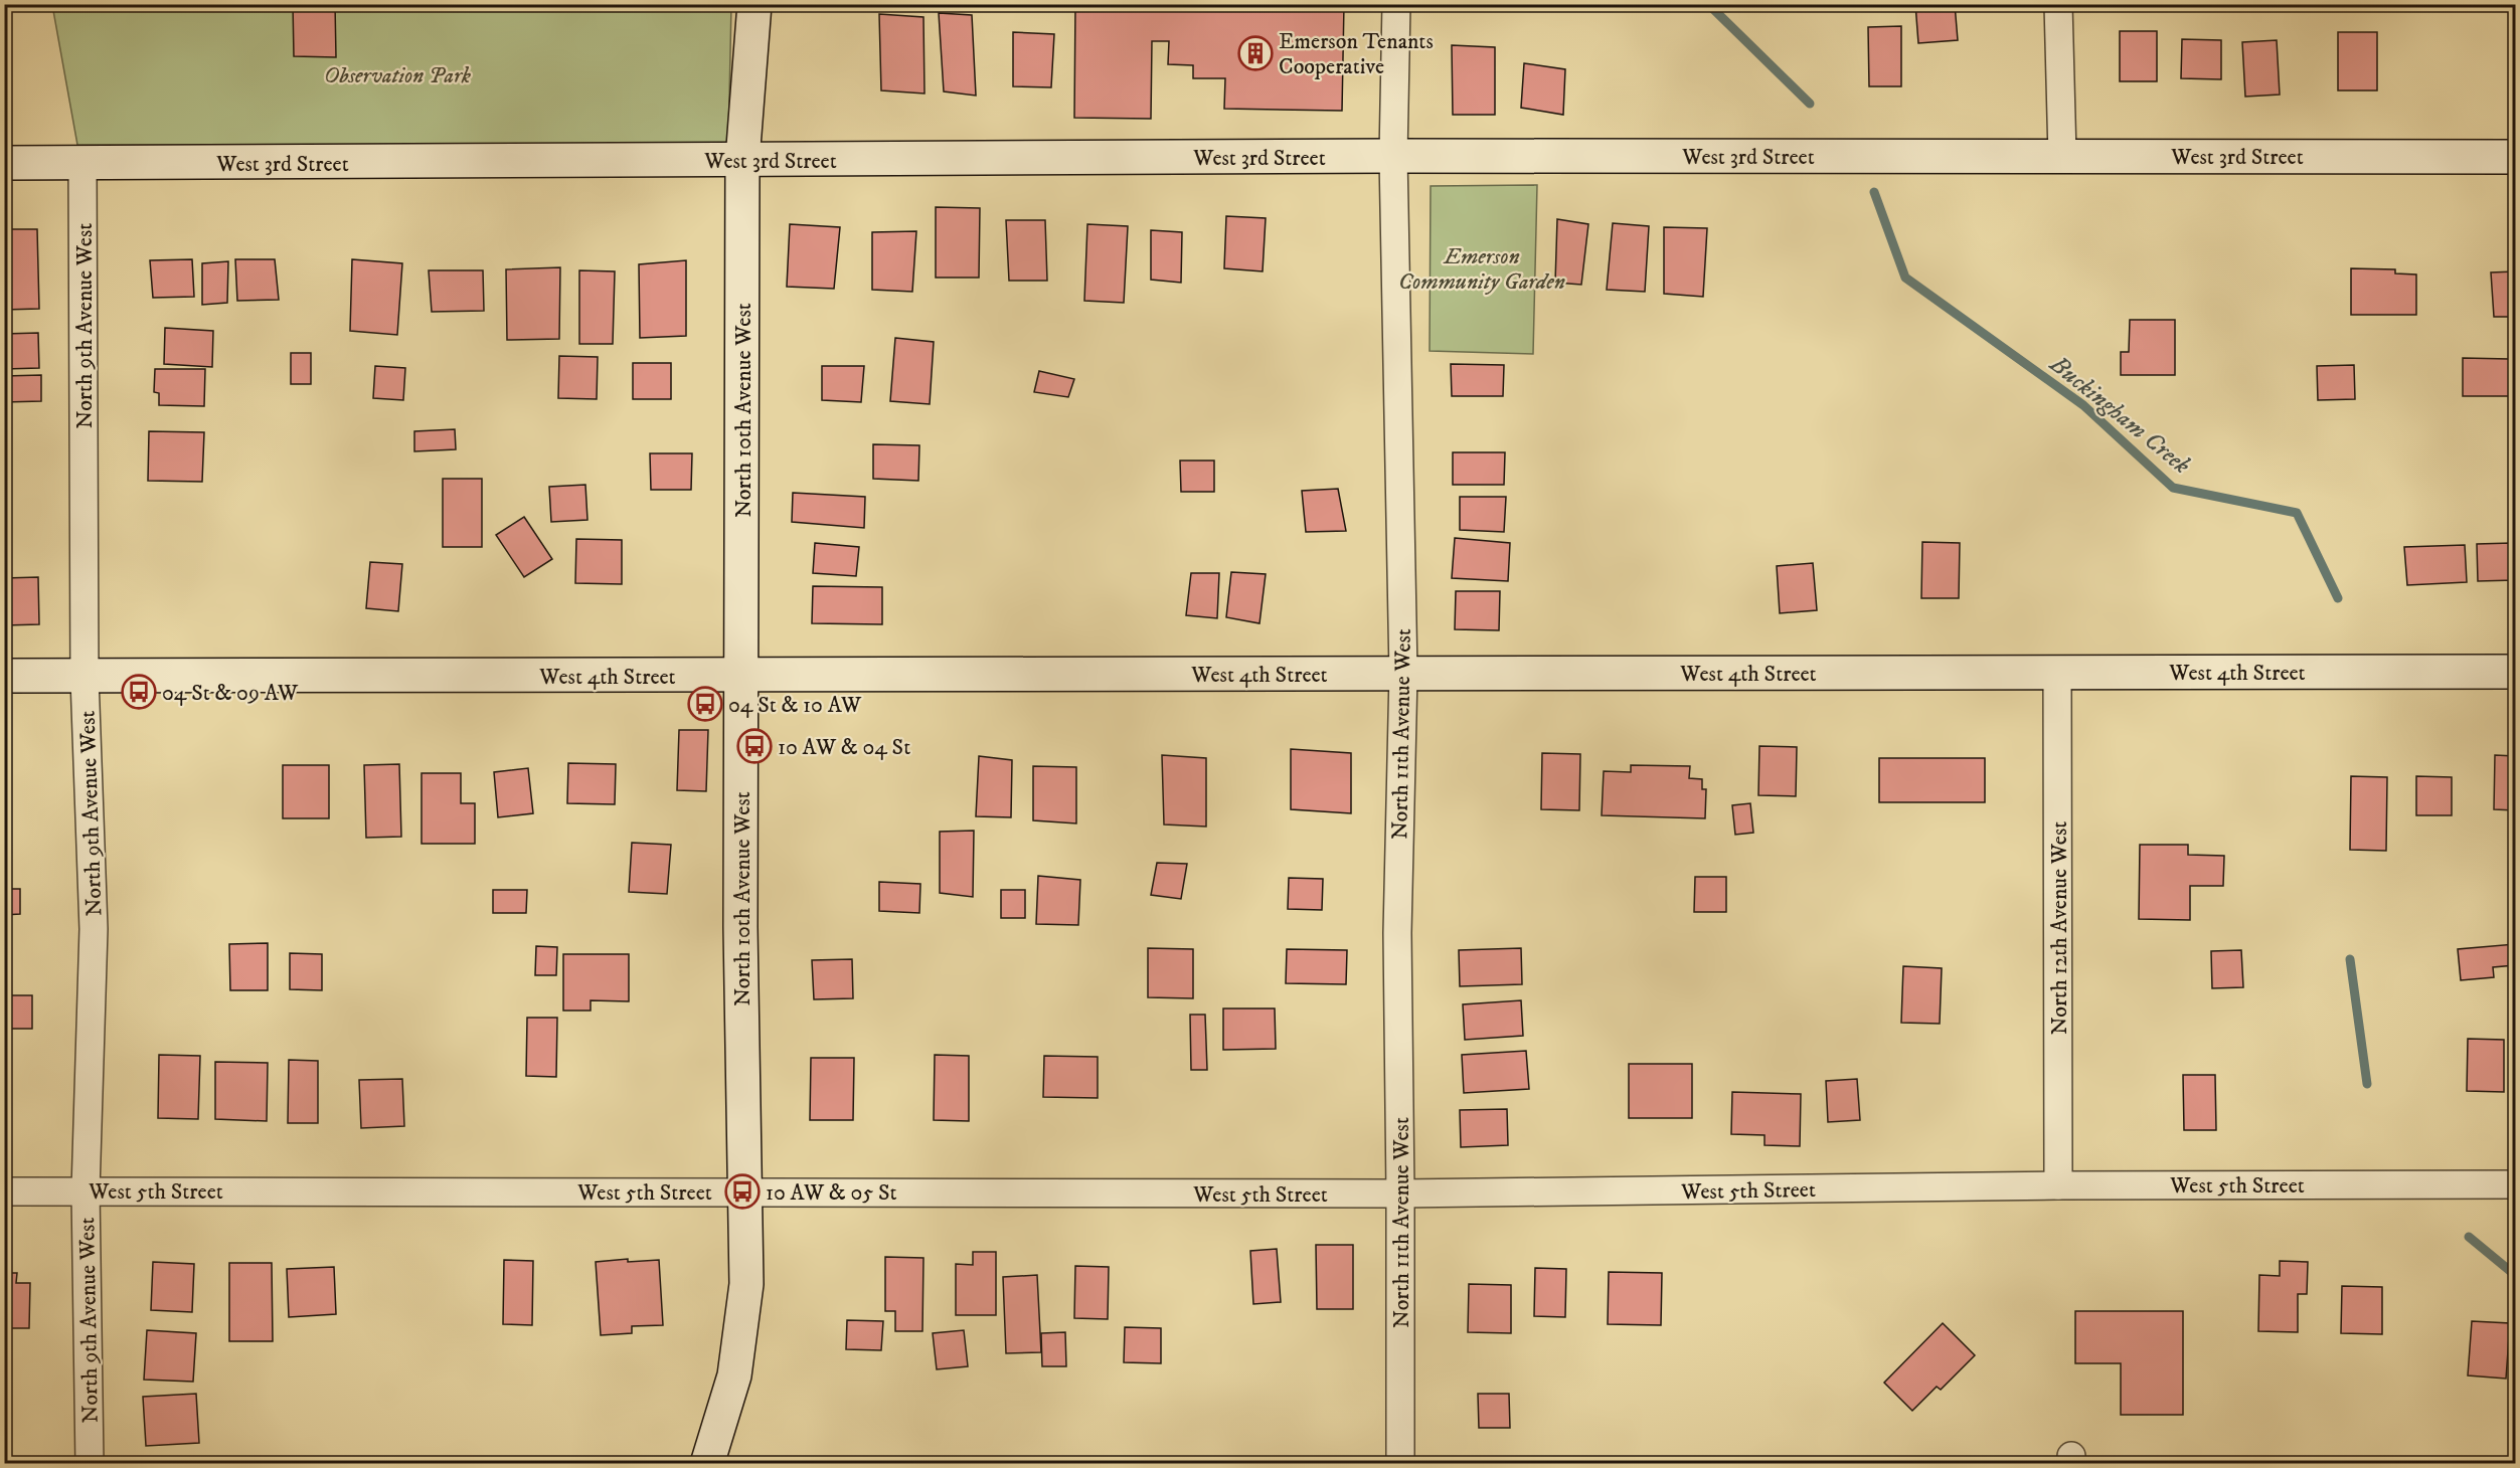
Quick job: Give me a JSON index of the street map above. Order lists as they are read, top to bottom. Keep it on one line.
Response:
{"streets":{"street":["West 3rd Street","North 9th Avenue West","North 10th Avenue West","West 4th Street","North 11th Avenue West","North 12th Avenue West","West 5th Street"]},"crossings":[["West 3rd Street","North 9th Avenue West"],["West 3rd Street","North 10th Avenue West"],["West 3rd Street","North 11th Avenue West"],["North 9th Avenue West","West 4th Street"],["North 9th Avenue West","West 5th Street"],["North 10th Avenue West","West 4th Street"],["North 10th Avenue West","West 5th Street"],["West 4th Street","North 11th Avenue West"],["West 4th Street","North 12th Avenue West"],["North 11th Avenue West","West 5th Street"],["North 12th Avenue West","West 5th Street"]],"water":["Buckingham Creek"],"parks":["Observation Park","Emerson Community Garden"],"places":{"building":["Emerson Tenants Cooperative"],"bus stop":["04 St & 09 AW","04 St & 10 AW","10 AW & 04 St","10 AW & 05 St"]}}
